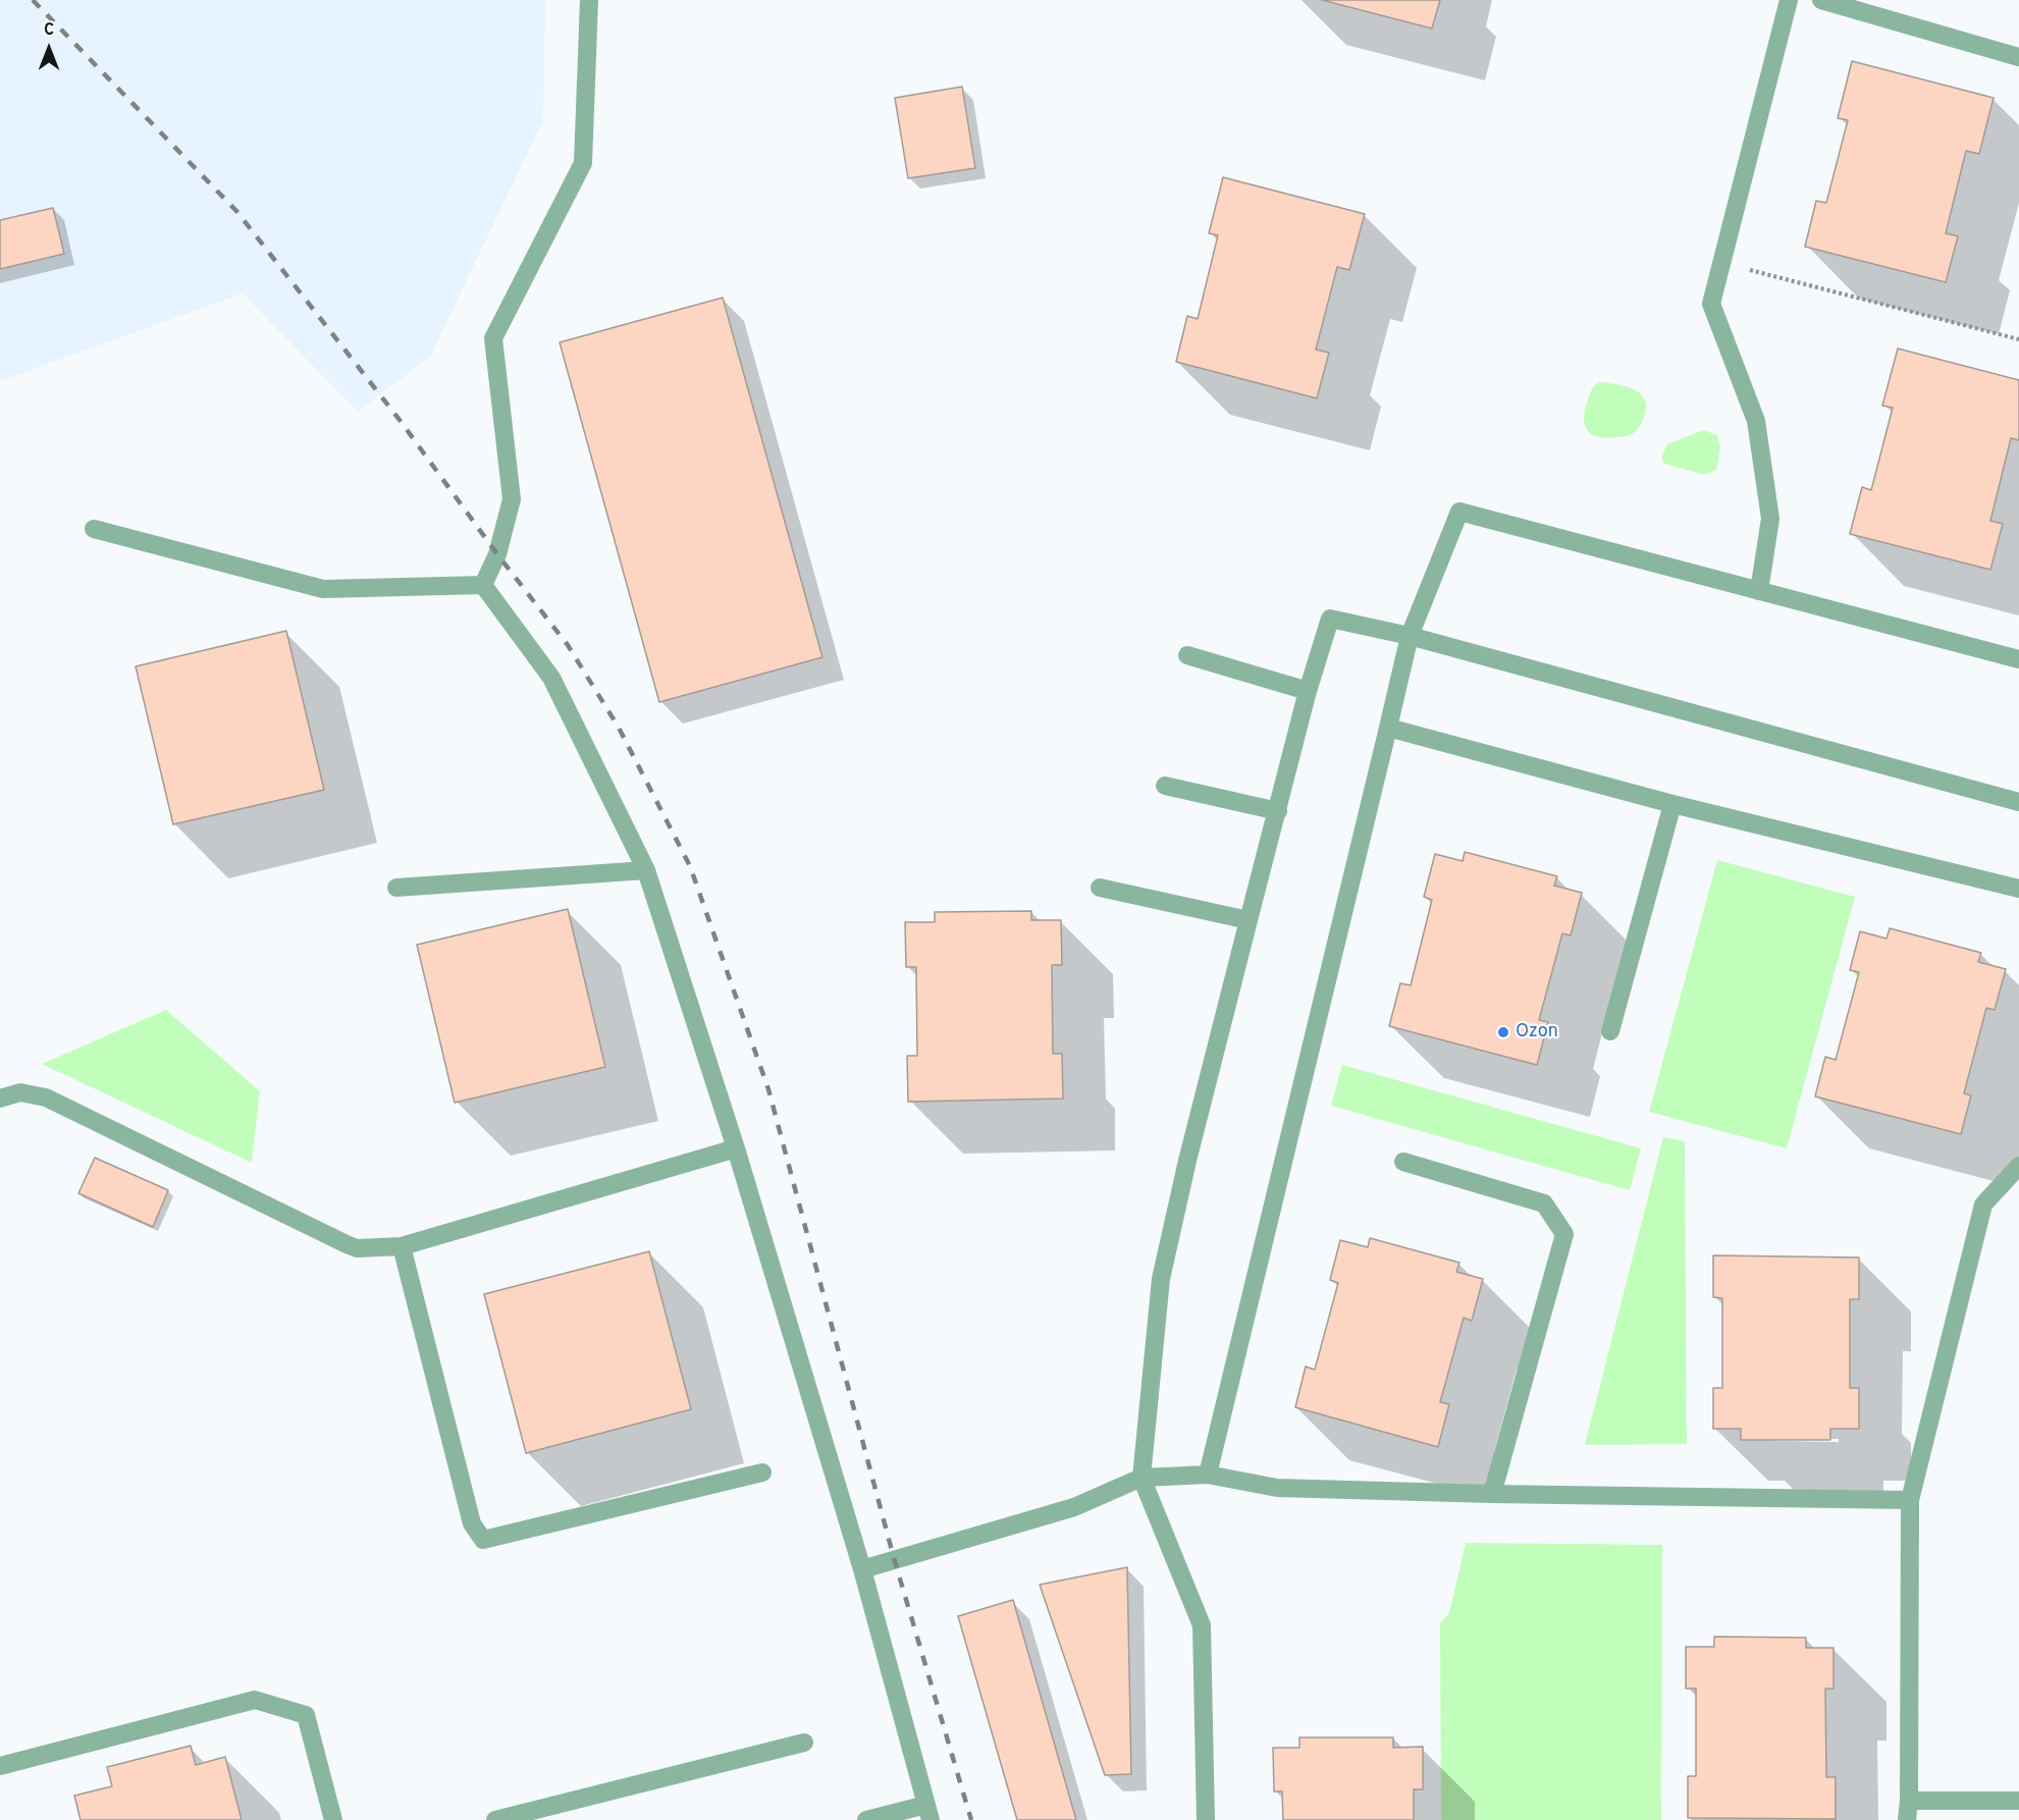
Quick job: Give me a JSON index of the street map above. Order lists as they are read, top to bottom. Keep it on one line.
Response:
{"places":["Ozon"],"north":"top"}
